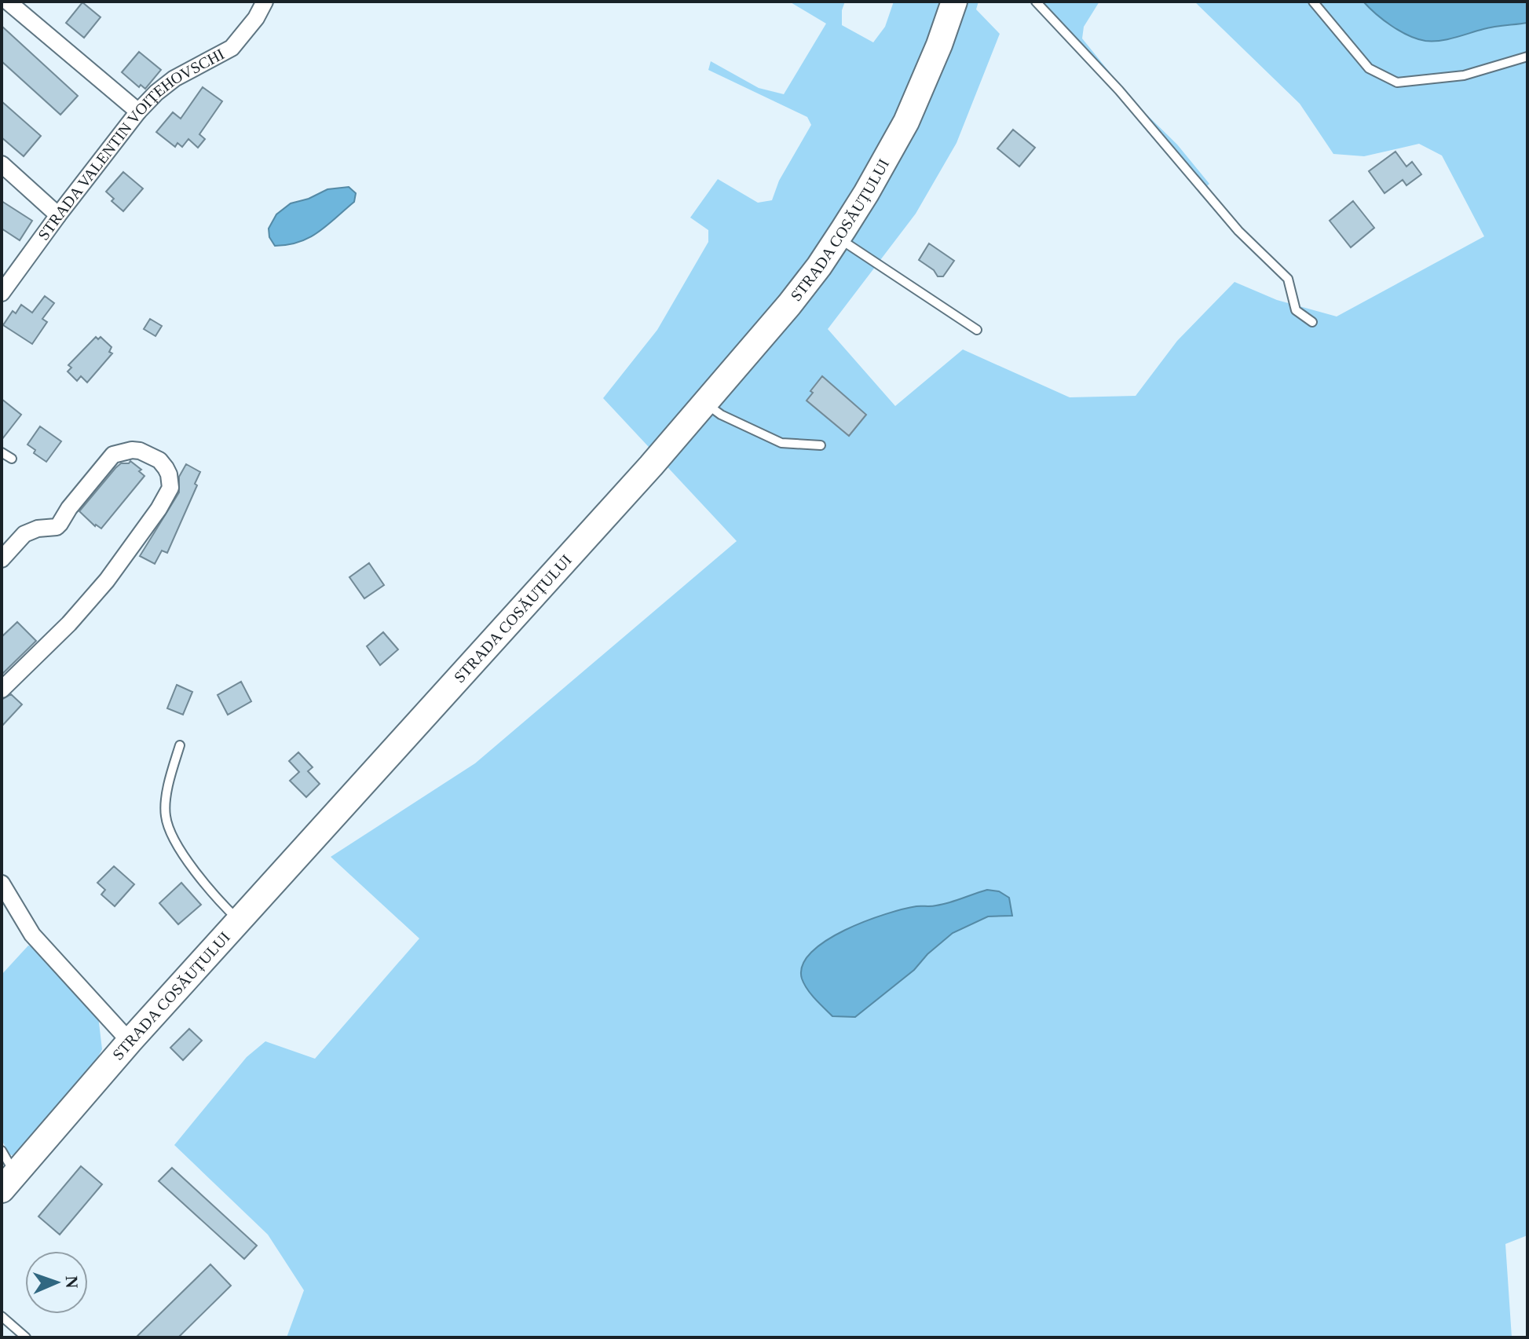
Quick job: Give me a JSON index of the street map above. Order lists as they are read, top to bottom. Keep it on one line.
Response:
{"streets":{"main road":["STRADA COSĂUȚULUI"],"street":["STRADA VALENTIN VOIȚEHOVSCHI"]},"north":"right"}
